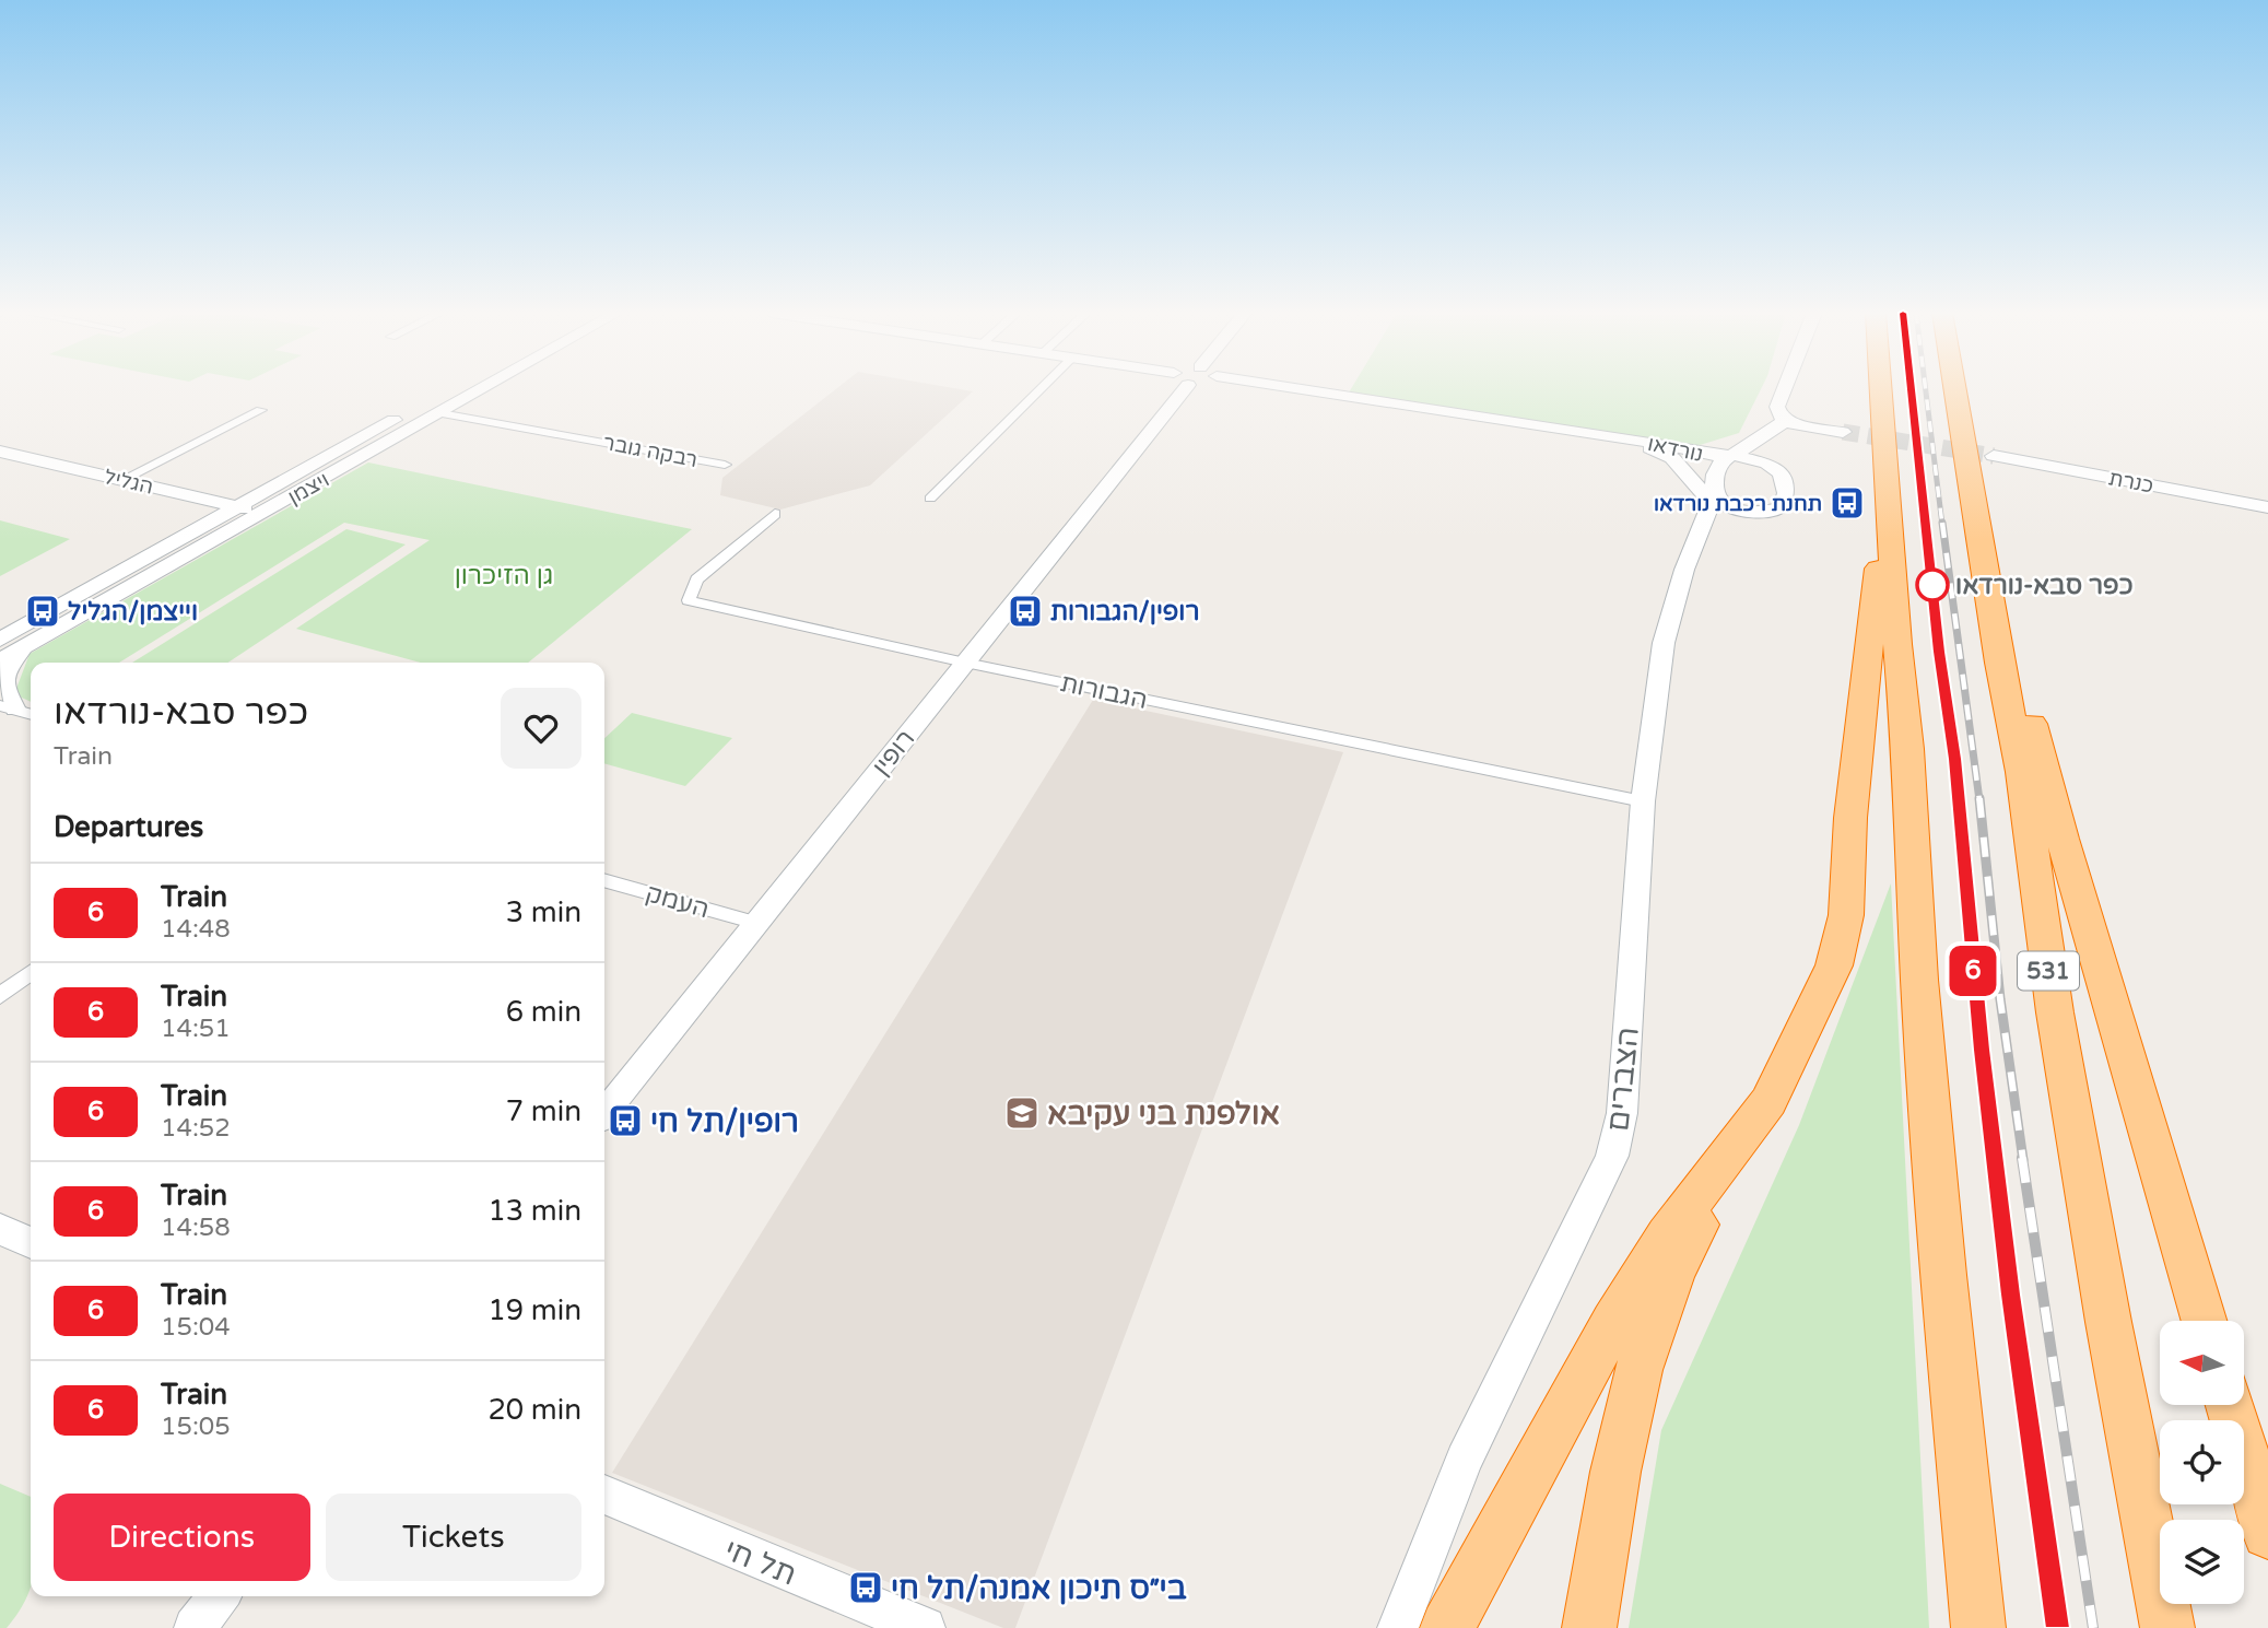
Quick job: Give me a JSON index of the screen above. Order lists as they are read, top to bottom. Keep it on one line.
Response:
{"streets":{"highway":["531"],"street":["נורדאו","רבקה גובר","הגליל","כנרת","ויצמן","הגבורות","רופין","העמק","הצברים","תל חי"]},"crossings":[["נורדאו","הצברים"],["רבקה גובר","ויצמן"],["הגליל","ויצמן"],["הגבורות","רופין"],["הגבורות","הצברים"],["רופין","העמק"]],"parks":["גן הזיכרון"],"places":{"bus stop":["תחנת רכבת נורדאו","וייצמן/הגליל","רופין/הגבורות","רופין/תל חי","בי״ס תיכון אמנה/תל חי"],"other":["כפר סבא-נורדאו"],"school or university":["אולפנת בני עקיבא"]},"north":"left","page":{"on_map":"6","heading":[["כפר סבא-נורדאו","Train"],"Departures"],"list":[{"mark":"6","name":"Train","note":"14:48","value":"3 min"},{"mark":"6","name":"Train","note":"14:51","value":"6 min"},{"mark":"6","name":"Train","note":"14:52","value":"7 min"},{"mark":"6","name":"Train","note":"14:58","value":"13 min"},{"mark":"6","name":"Train","note":"15:04","value":"19 min"},{"mark":"6","name":"Train","note":"15:05","value":"20 min"}],"buttons":["Directions","Tickets"]}}
